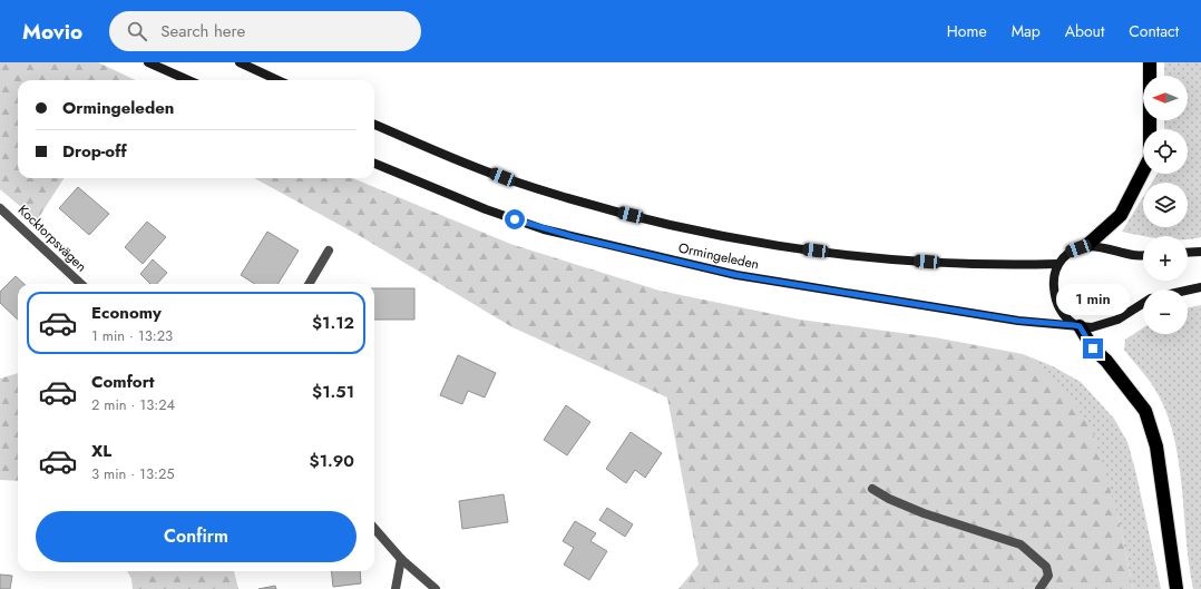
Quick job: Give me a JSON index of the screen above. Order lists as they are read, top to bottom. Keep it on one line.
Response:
{"streets":{"main road":["Ormingeleden"],"street":["Kocktorpsvägen"]},"north":"left","page":{"header":"Movio","search":"Search here","nav":["Home","Map","About","Contact"],"map_buttons":["+","−"],"banner":["Ormingeleden","Drop-off"],"bubble":"1 min","list":[{"name":"Economy","note":"1 min · 13:23","value":"$1.12"},{"name":"Comfort","note":"2 min · 13:24","value":"$1.51"},{"name":"XL","note":"3 min · 13:25","value":"$1.90"}],"buttons":"Confirm"}}
